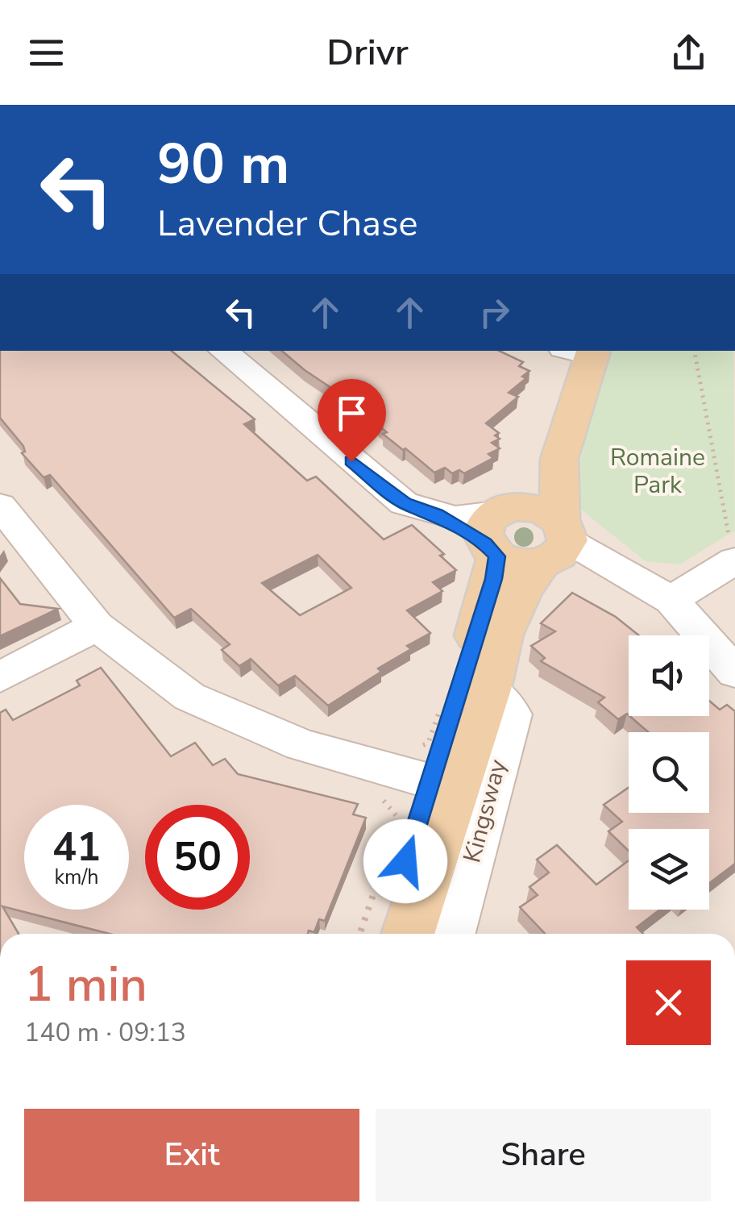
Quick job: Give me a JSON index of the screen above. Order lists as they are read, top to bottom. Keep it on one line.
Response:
{"streets":{"main road":["Kingsway"]},"parks":["Romaine Park"],"page":{"header":"Drivr","turn":["90 m","Lavender Chase"],"speed":"41 km/h","limit":"50","heading":["1 min","140 m · 09:13"],"buttons":["Exit","Share"]}}
